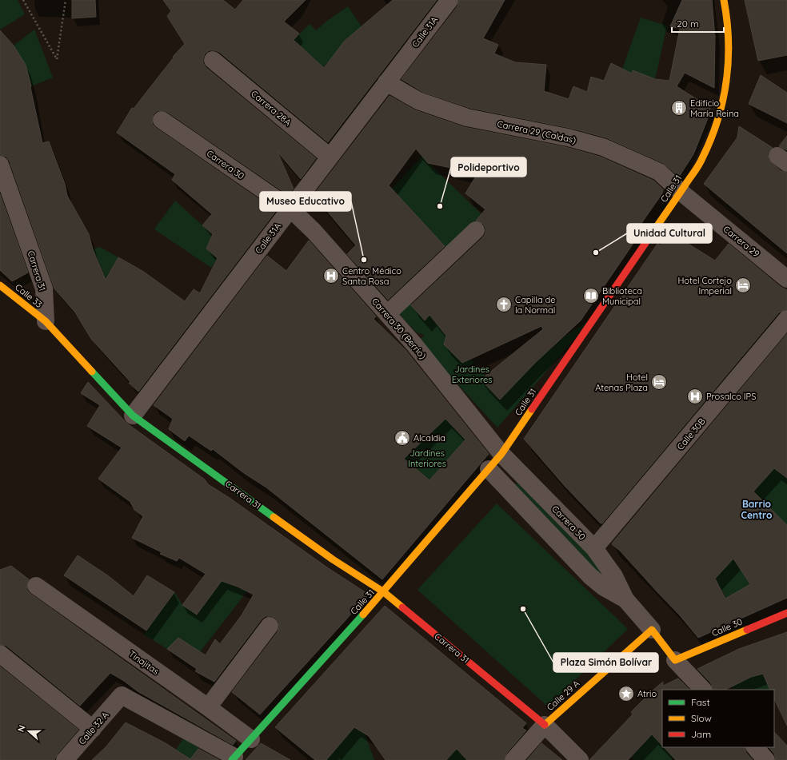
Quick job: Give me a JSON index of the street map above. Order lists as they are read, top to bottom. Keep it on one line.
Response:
{"streets":{"main road":["Carrera 30","Calle 31","Carrera 31","Calle 33","Calle 30","Calle 29 A"],"street":["Calle 31A","Carrera 28A","Carrera 29 (Caldas)","Carrera 29","Carrera 30 (Berrío)","Calle 30B","Tinajitas","Calle 32 A"]},"crossings":[["Calle 31A","Carrera 28A"],["Calle 31A","Carrera 29 (Caldas)"],["Calle 31A","Carrera 30"],["Calle 31A","Carrera 31"],["Calle 31A","Carrera 30 (Berrío)"],["Carrera 29 (Caldas)","Calle 31"],["Carrera 29 (Caldas)","Carrera 29"],["Carrera 30","Calle 31"],["Carrera 30","Carrera 30 (Berrío)"],["Carrera 30","Calle 30B"],["Carrera 30","Calle 30"],["Carrera 30","Calle 29 A"],["Calle 31","Carrera 29"],["Calle 31","Carrera 31"],["Calle 31","Carrera 30 (Berrío)"],["Calle 31","Tinajitas"],["Calle 31","Calle 32 A"],["Carrera 31","Calle 33"],["Carrera 31","Calle 29 A"]],"districts":["Barrio Centro"],"parks":["Jardines Exteriores","Jardines Interiores"],"places":{"building":["Edificio María Reina"],"other":["Polideportivo","Unidad Cultural","Museo Educativo","Plaza Simón Bolívar"],"hospital":["Centro Médico Santa Rosa","Prosalco IPS"],"hotel":["Hotel Cortejo Imperial","Hotel Atenas Plaza"],"library":["Biblioteca Municipal"],"church":["Capilla de la Normal"],"public building":["Alcaldia"],"place":["Atrio"]},"legend":["Fast","Slow","Jam"],"scale_bar":"20 m","north":"left"}
